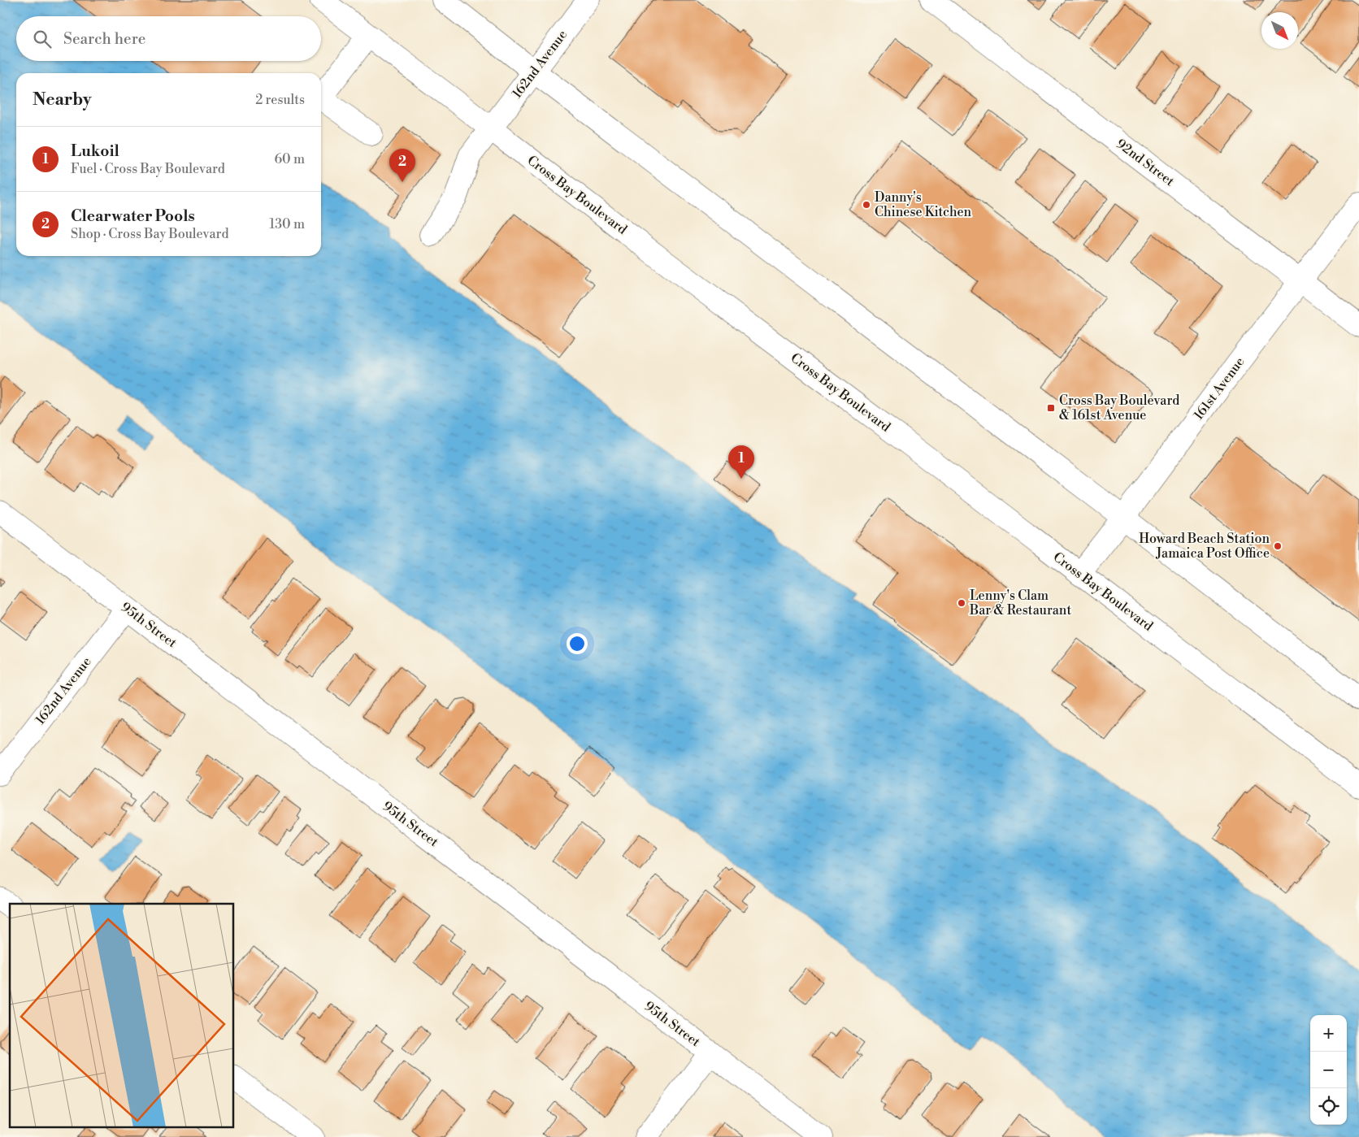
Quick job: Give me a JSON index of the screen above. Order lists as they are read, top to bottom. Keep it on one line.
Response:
{"streets":{"street":["162nd Avenue","92nd Street","Cross Bay Boulevard","161st Avenue","95th Street"]},"crossings":[["162nd Avenue","Cross Bay Boulevard"],["162nd Avenue","95th Street"],["92nd Street","161st Avenue"],["Cross Bay Boulevard","161st Avenue"]],"places":{"other":["Danny's Chinese Kitchen","Howard Beach Station Jamaica Post Office","Lenny's Clam Bar & Restaurant"],"transit":["Cross Bay Boulevard & 161st Avenue"]},"north":"bottom right","page":{"search":"Search here","heading":["Nearby","2 results"],"list":[{"mark":"1","name":"Lukoil","note":"Fuel · Cross Bay Boulevard","value":"60 m"},{"mark":"2","name":"Clearwater Pools","note":"Shop · Cross Bay Boulevard","value":"130 m"}],"pins":["2","1"],"map_buttons":["+","−"]}}
